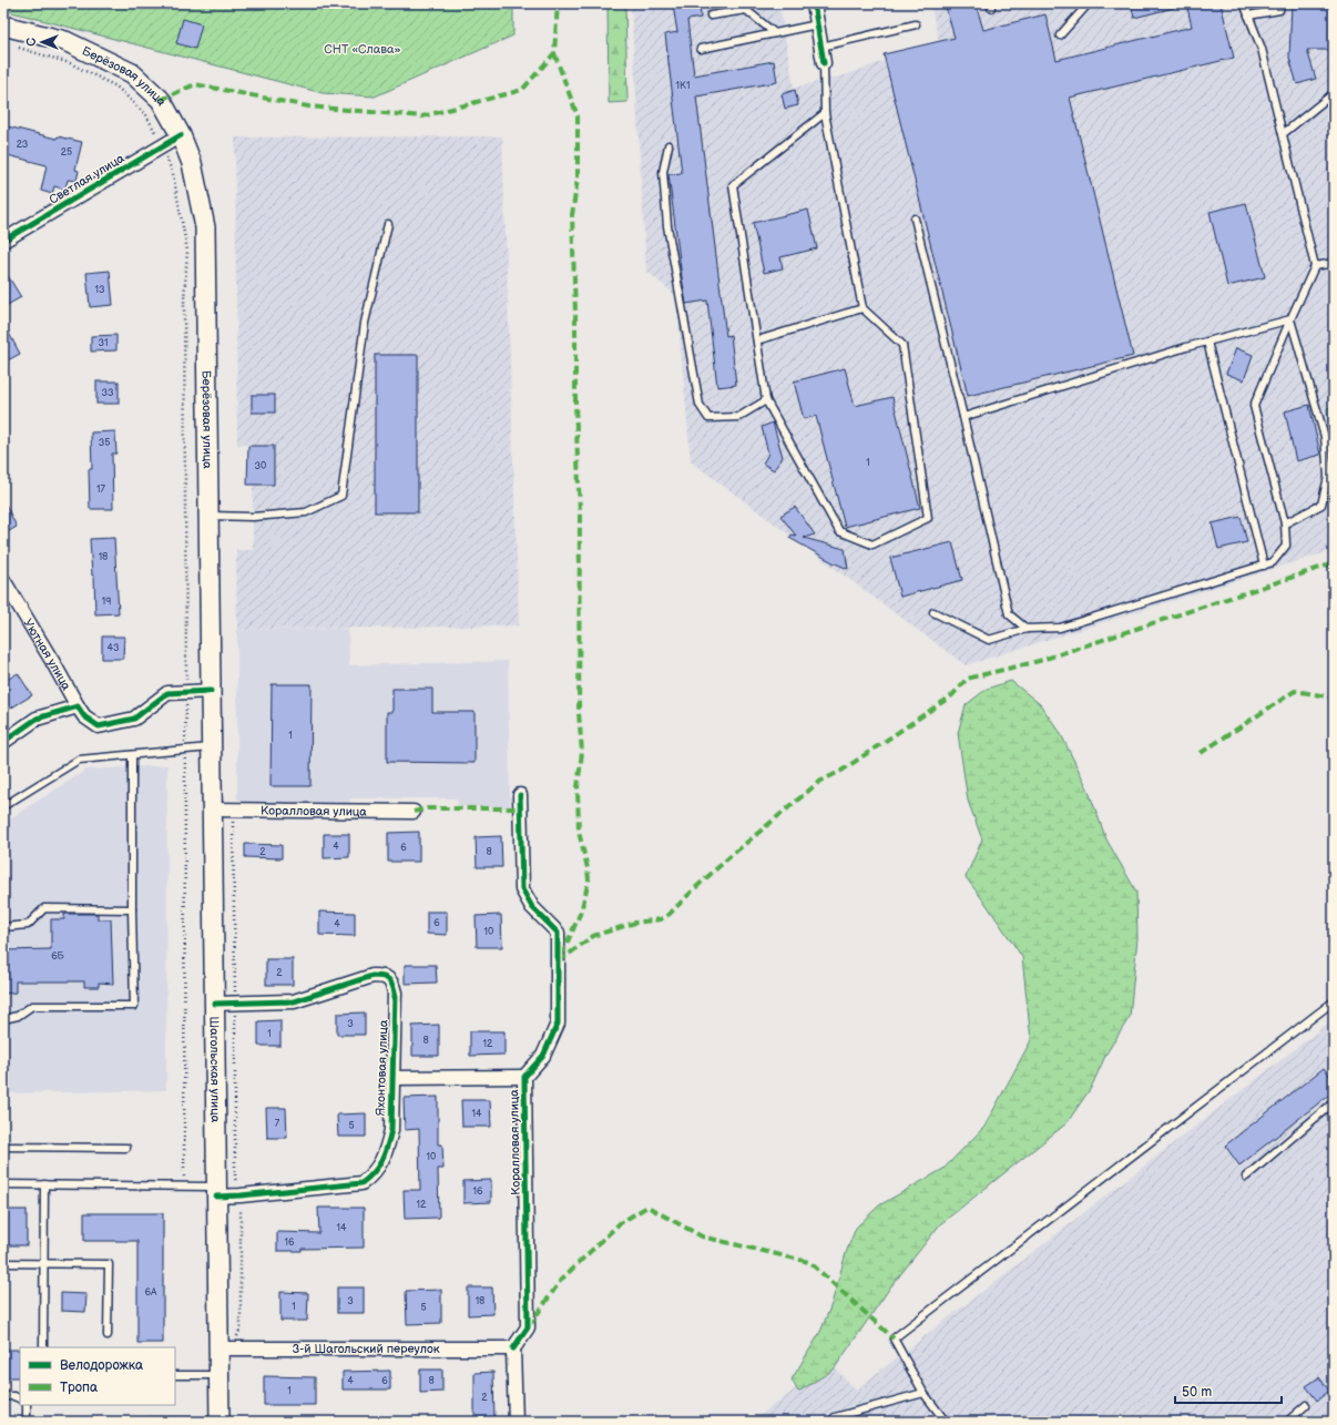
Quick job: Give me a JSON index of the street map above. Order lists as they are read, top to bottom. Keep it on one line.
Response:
{"streets":{"main road":["Берёзовая улица","Шагольская улица"],"street":["Светлая улица","Уютная улица","Коралловая улица","Яхонтовая улица","3-й Шагольский переулок"]},"crossings":[["Берёзовая улица","Светлая улица"],["Берёзовая улица","Шагольская улица"],["Коралловая улица","Шагольская улица"],["Коралловая улица","3-й Шагольский переулок"],["Яхонтовая улица","Шагольская улица"],["Шагольская улица","3-й Шагольский переулок"]],"parks":["СНТ «Слава»"],"house_numbers":["1К1","23","25","13","31","33","35","1","30","17","18","19","43","1","4","6","2","8","6","4","10","6Б","2","3","1","8","12","14","7","5","10","16","12","14","16","6А","3","18","1","5","4","6","8","1","2"],"legend":["Велодорожка","Тропа"],"scale_bar":"50 m","north":"left"}
